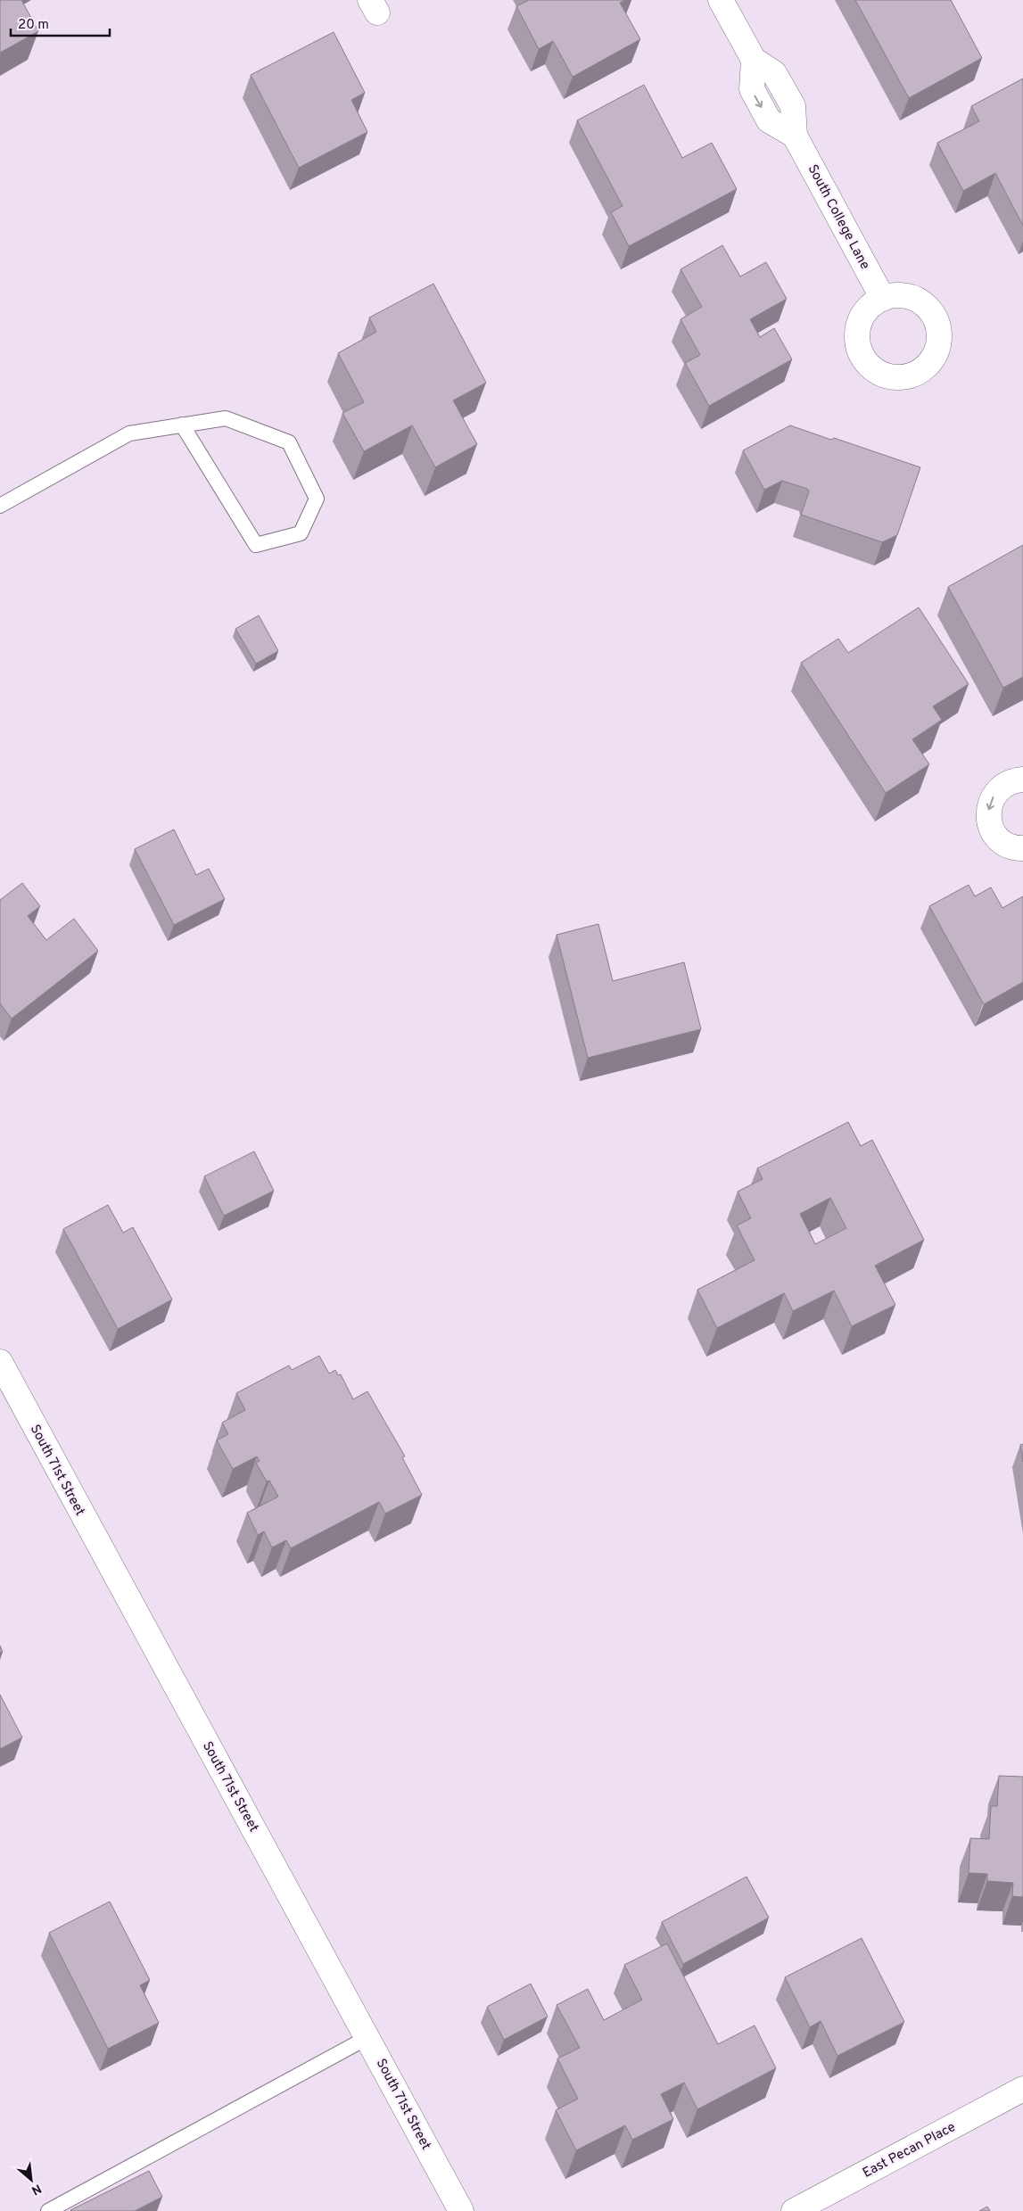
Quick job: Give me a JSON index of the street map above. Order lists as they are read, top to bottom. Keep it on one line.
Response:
{"streets":{"street":["South College Lane","South 71st Street","East Pecan Place"]},"scale_bar":"20 m","north":"bottom right"}
